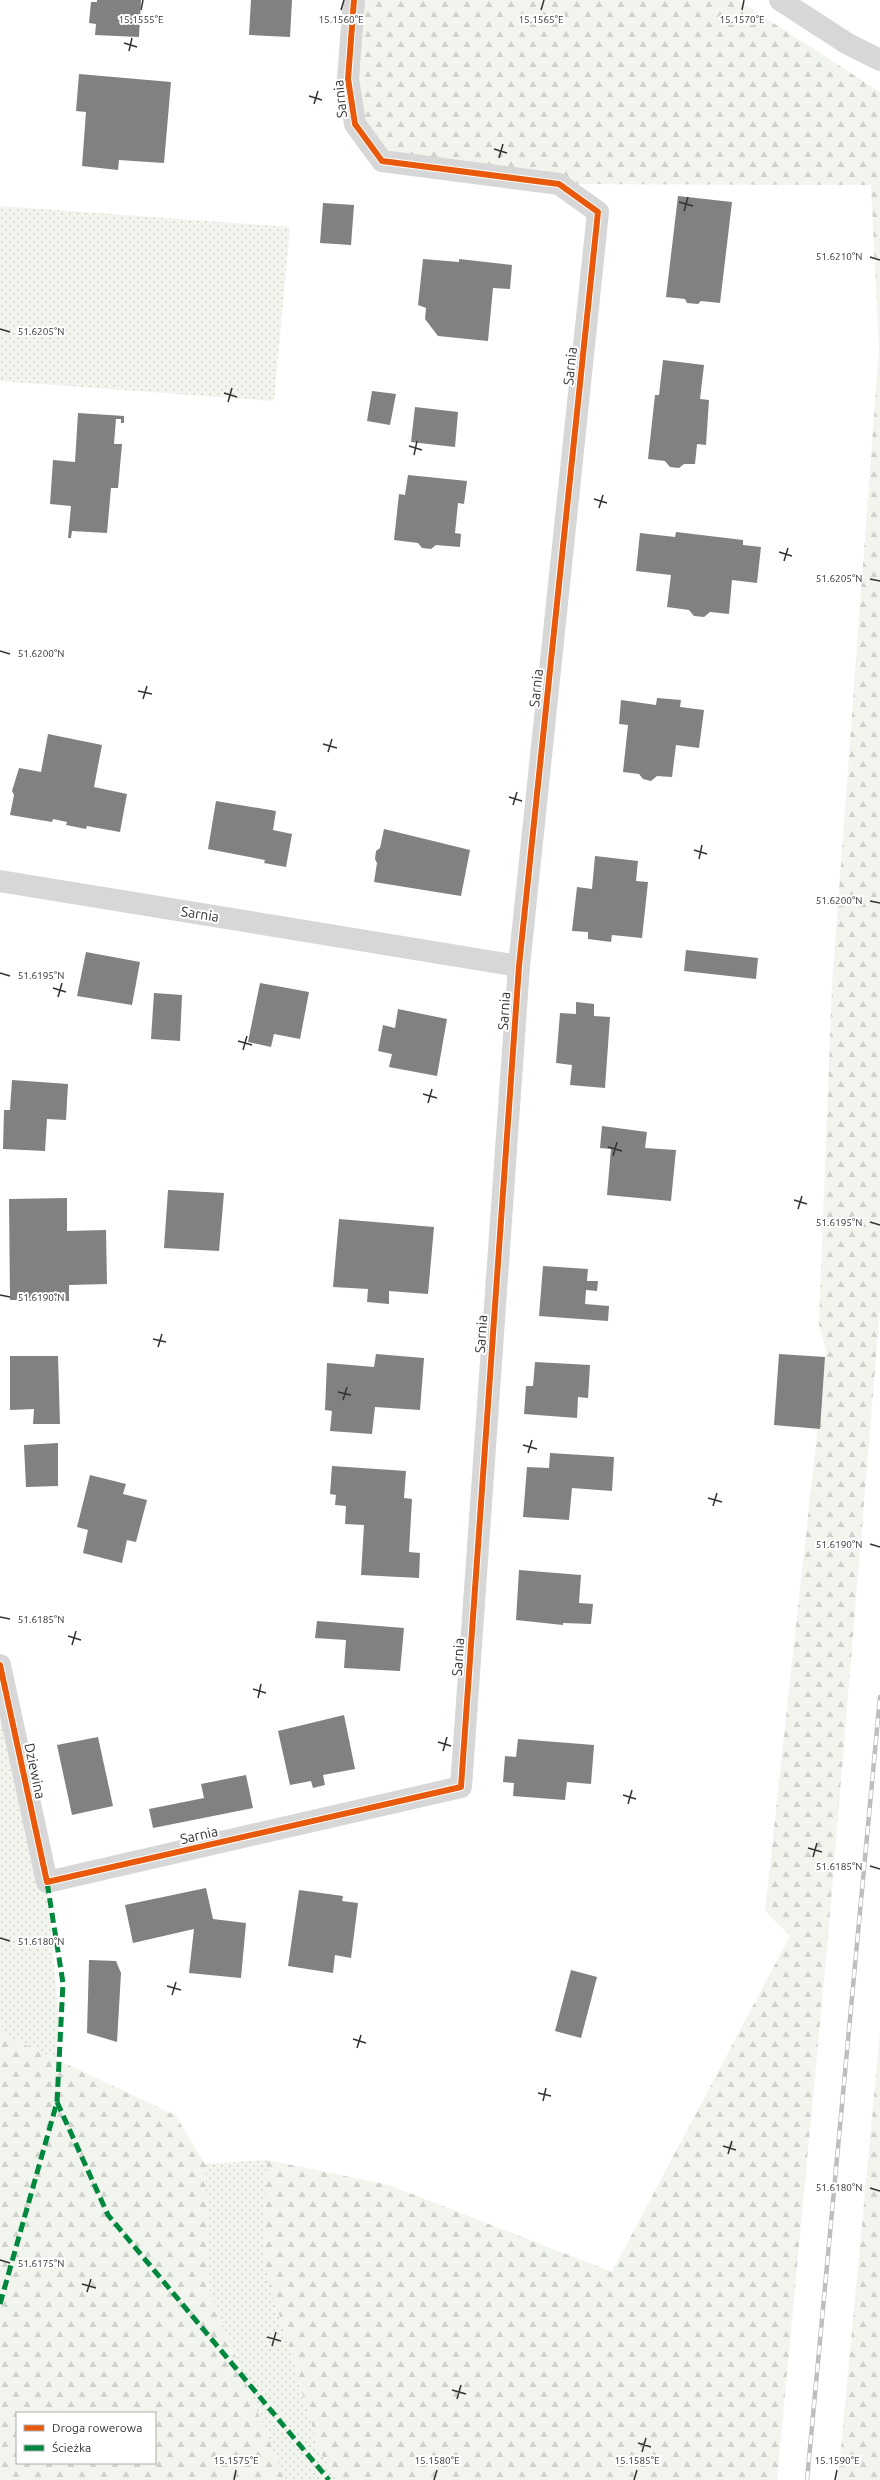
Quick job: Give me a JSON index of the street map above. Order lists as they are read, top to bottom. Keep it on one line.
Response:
{"streets":{"street":["Sarnia","Dziewina"]},"crossings":[["Sarnia","Dziewina"]],"legend":["Droga rowerowa","Ścieżka"],"coordinates":["15.1555°E","15.1560°E","15.1565°E","15.1570°E","51.6210°N","51.6205°N","51.6200°N","51.6195°N","51.6190°N","51.6185°N","51.6180°N","51.6175°N","15.1575°E","15.1580°E","15.1585°E","15.1590°E"]}
